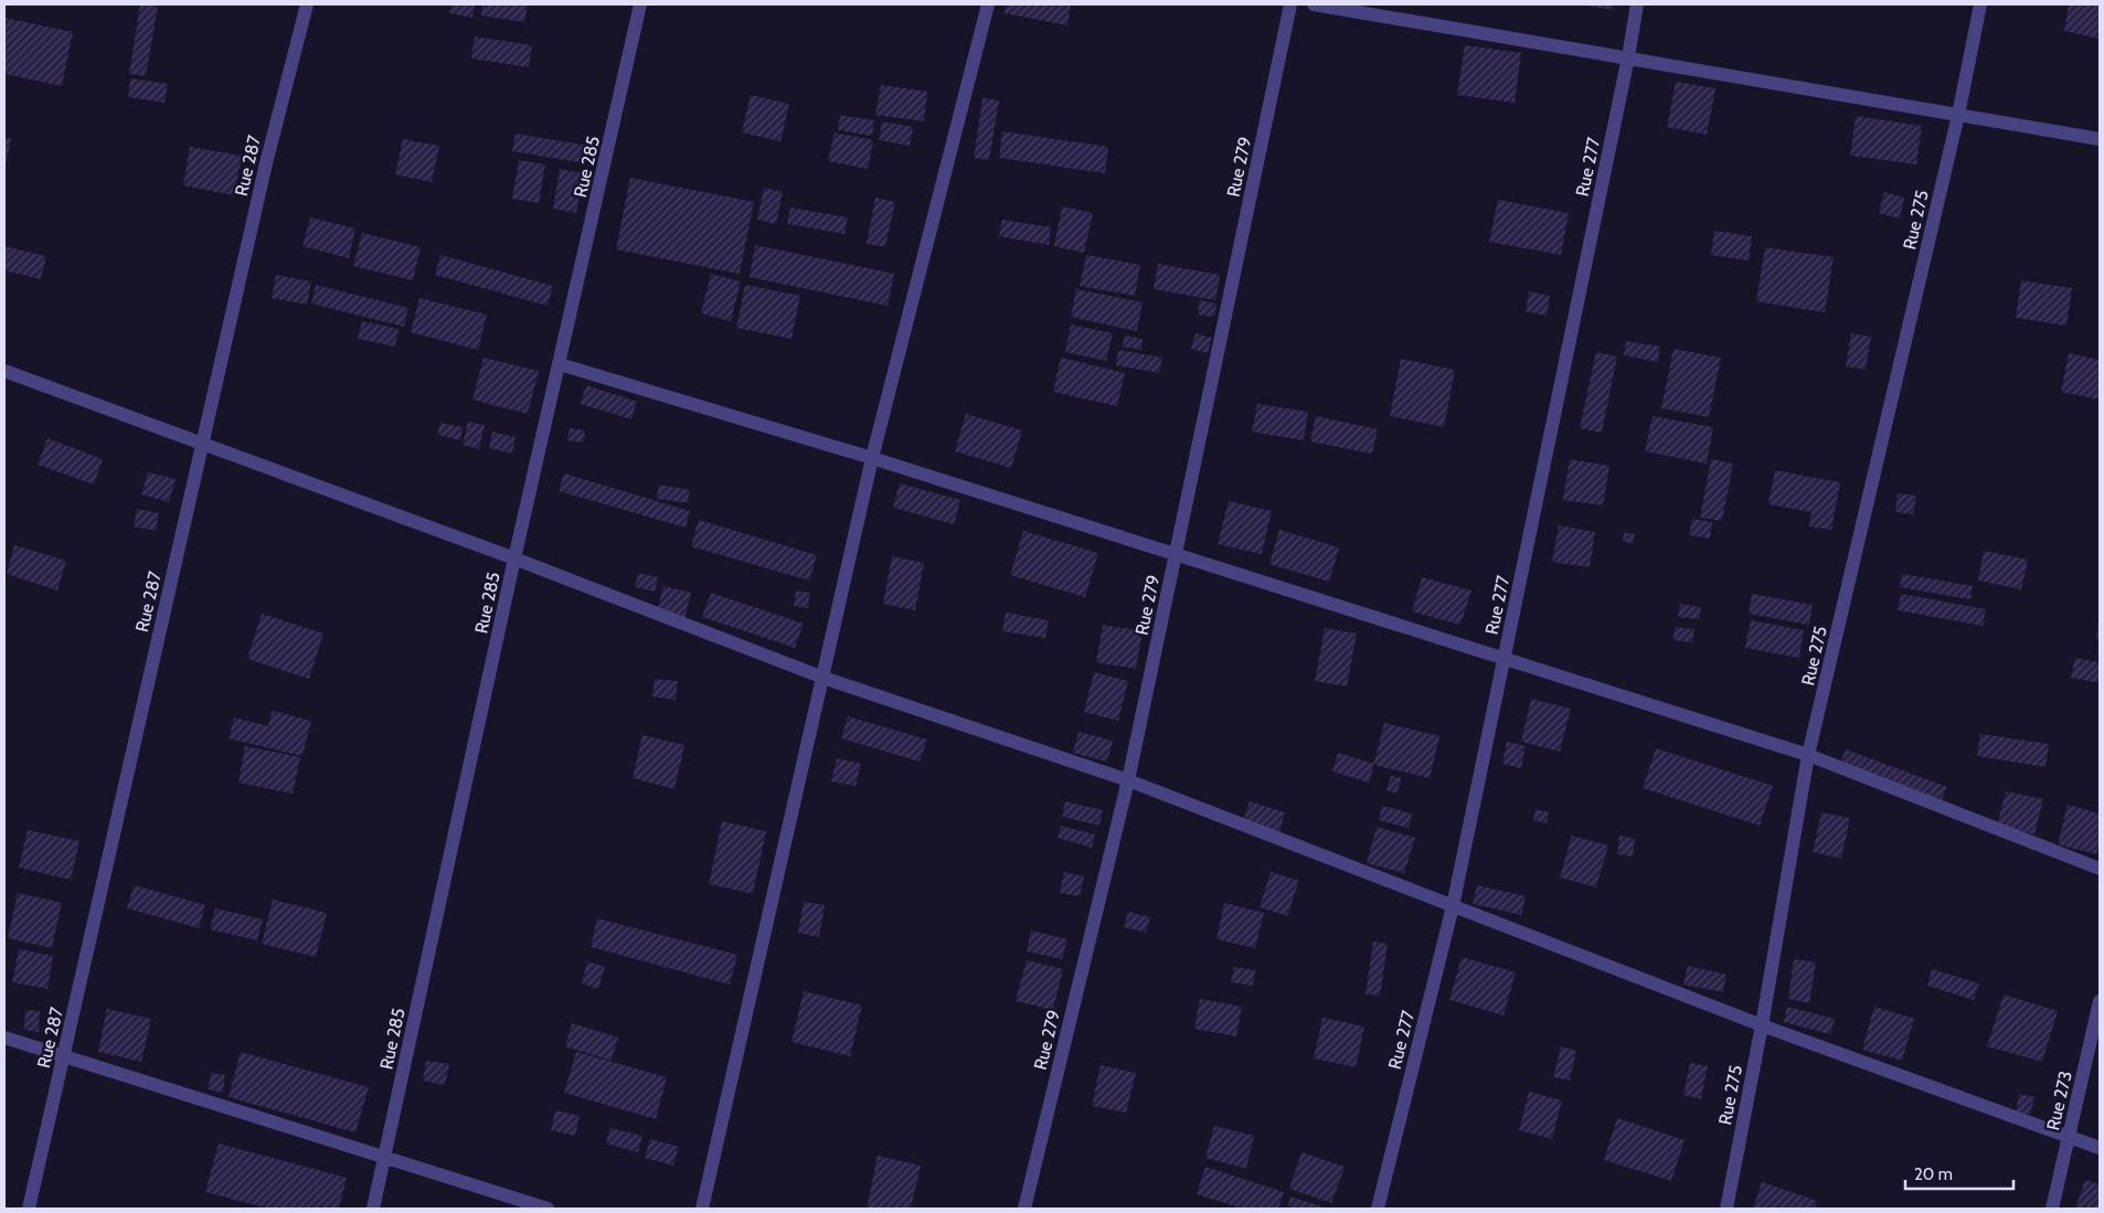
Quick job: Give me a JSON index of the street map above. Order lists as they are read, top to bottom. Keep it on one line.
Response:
{"streets":{"street":["Rue 287","Rue 285","Rue 279","Rue 277","Rue 275","Rue 273"]},"scale_bar":"20 m"}
